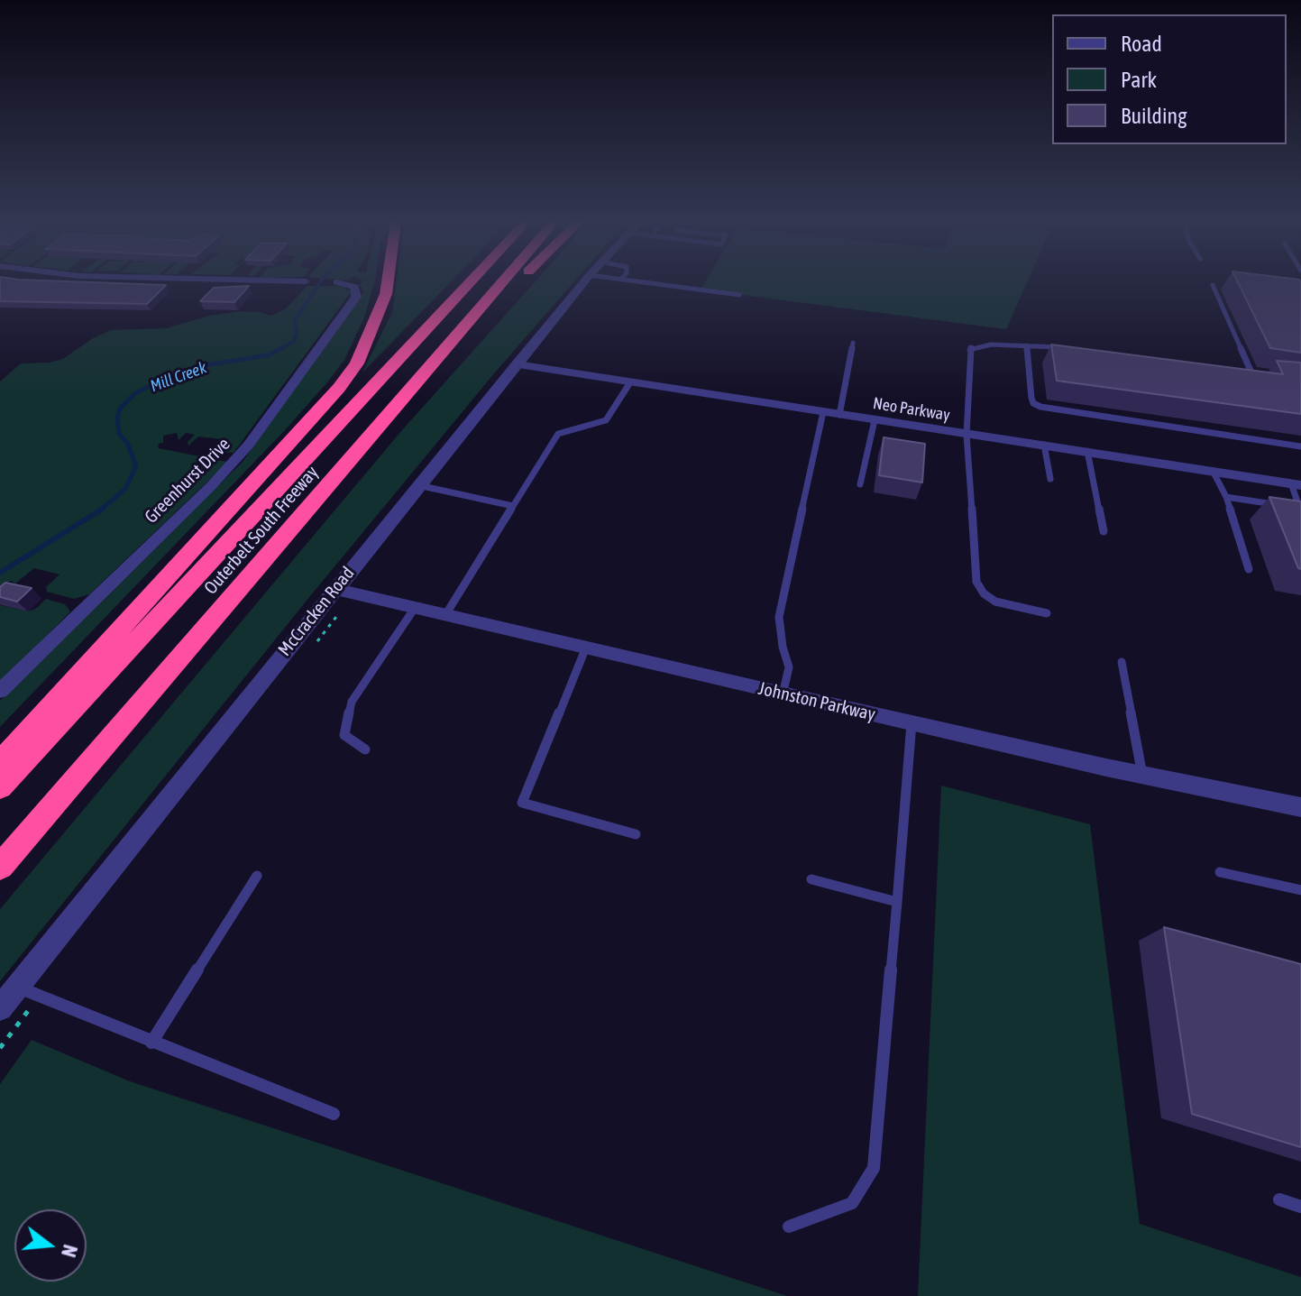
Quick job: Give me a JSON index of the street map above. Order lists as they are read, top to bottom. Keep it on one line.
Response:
{"streets":{"highway":["Outerbelt South Freeway"],"street":["Neo Parkway","Greenhurst Drive","McCracken Road","Johnston Parkway"]},"crossings":[["Neo Parkway","McCracken Road"],["McCracken Road","Johnston Parkway"]],"water":["Mill Creek"],"legend":["Road","Park","Building"],"north":"right"}
